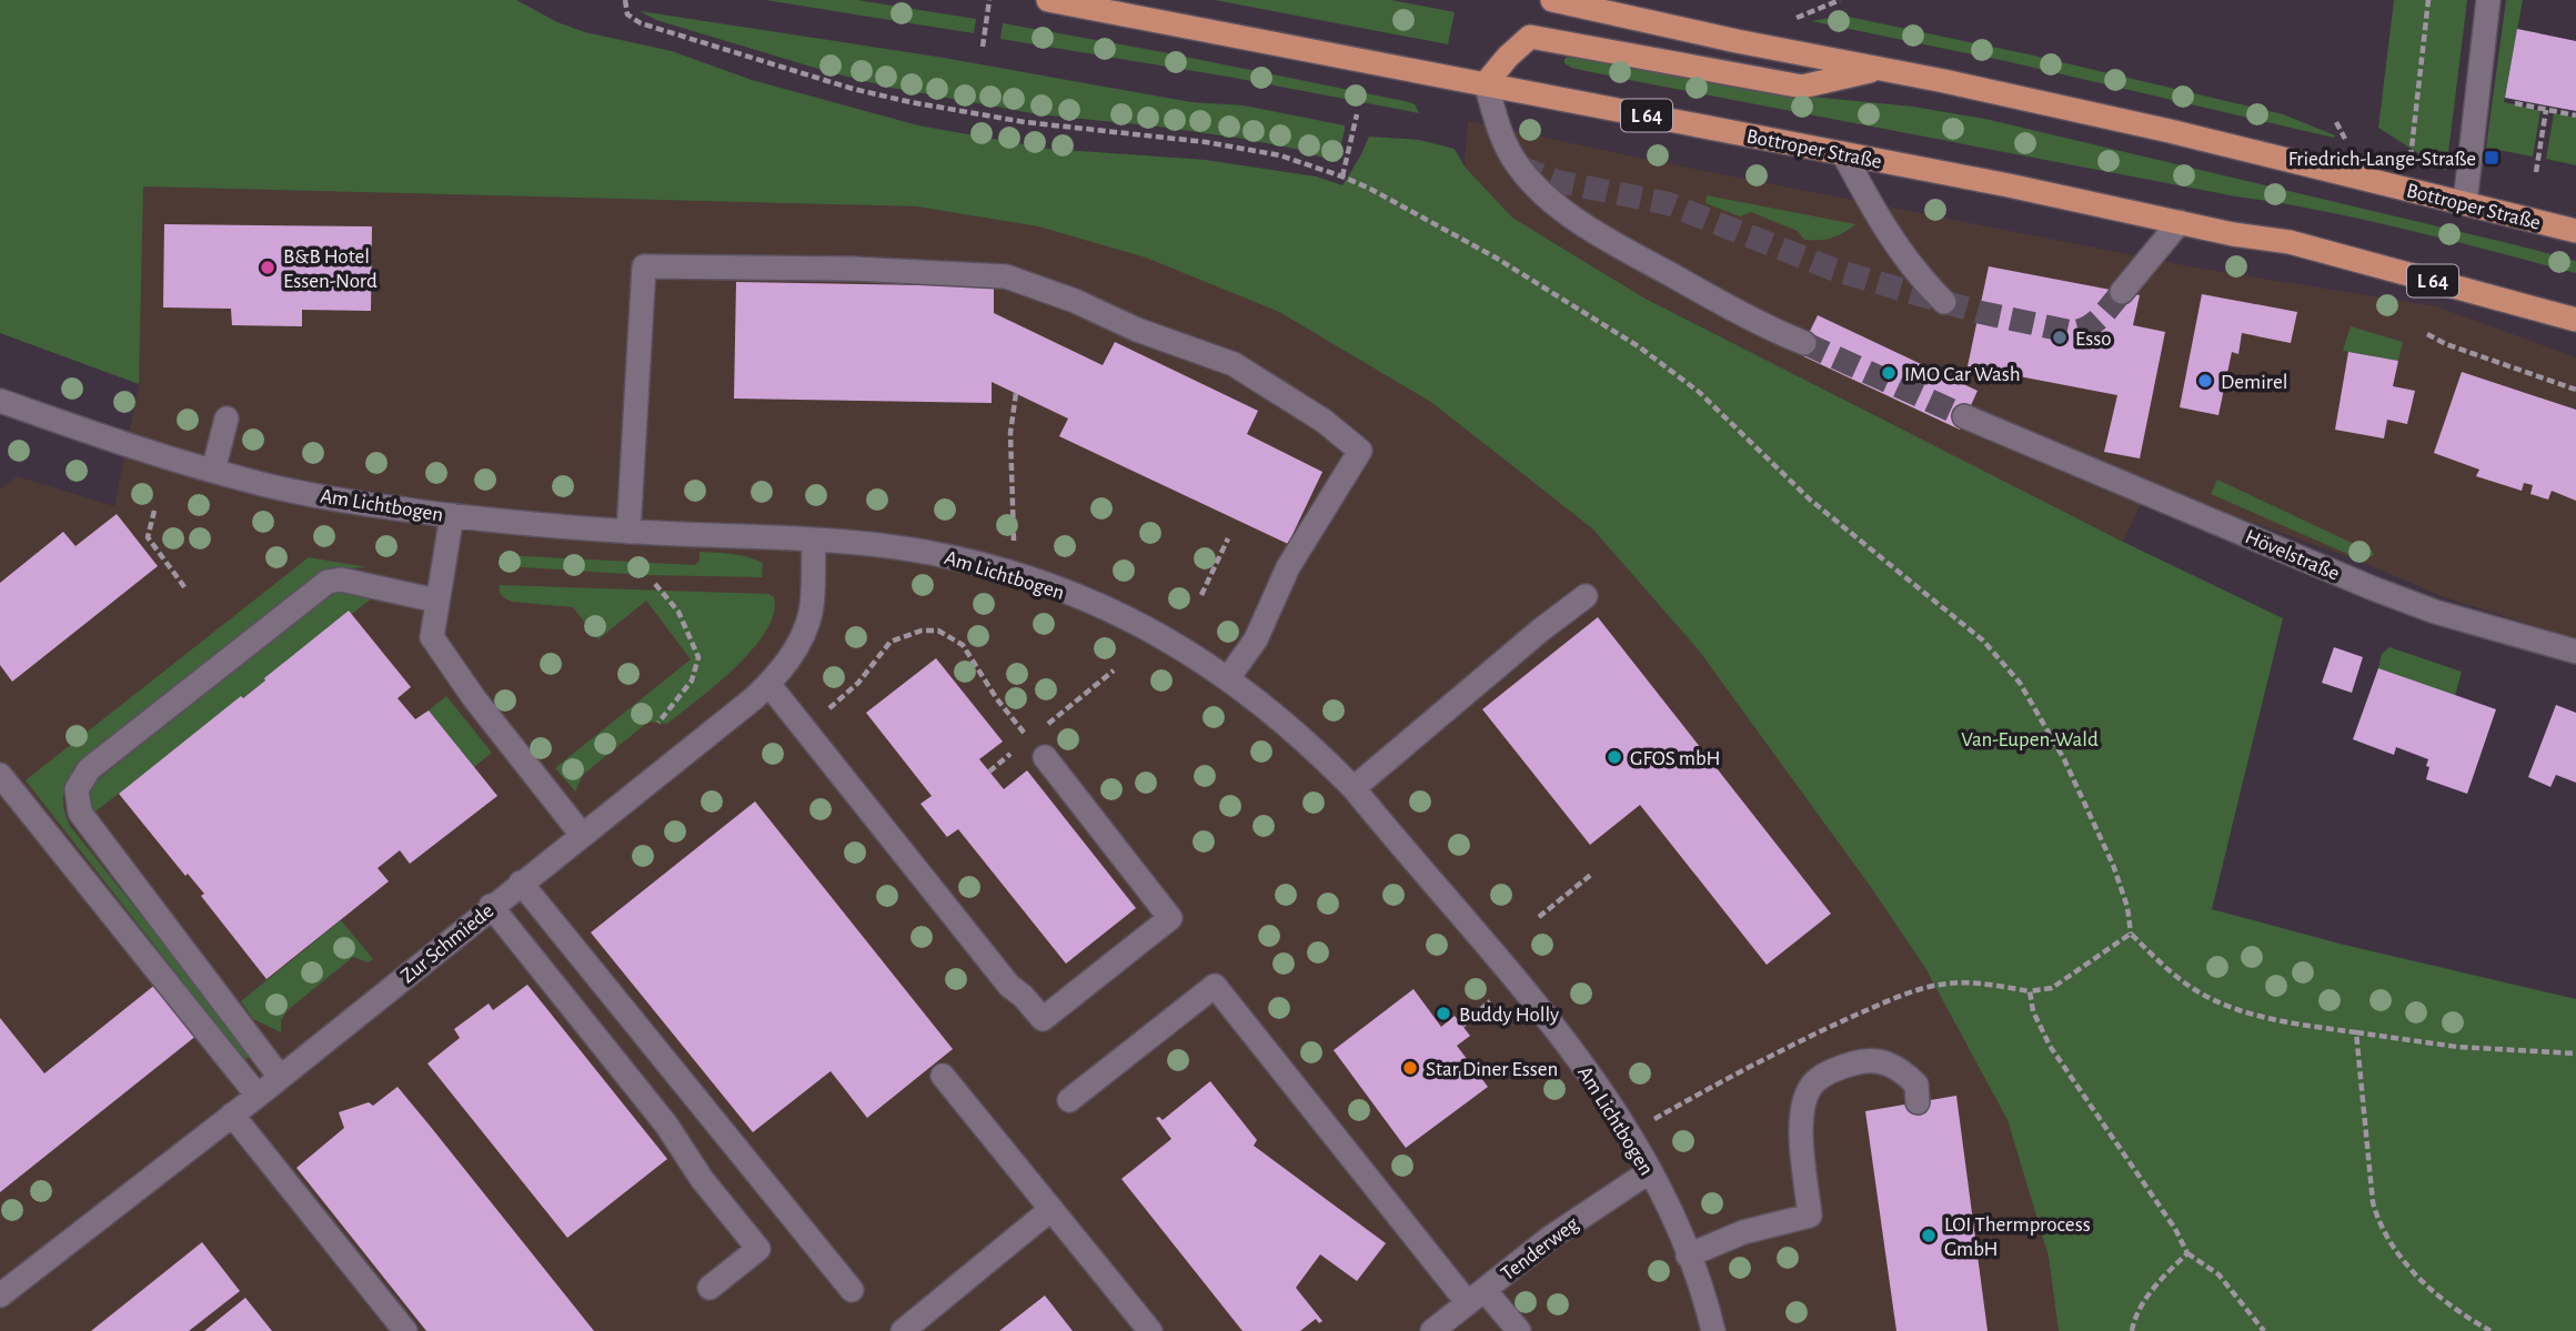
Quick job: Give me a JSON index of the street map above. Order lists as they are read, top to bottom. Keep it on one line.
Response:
{"streets":{"main road":["L 64","Bottroper Straße"],"street":["Am Lichtbogen","Hövelstraße","Zur Schmiede","Tenderweg"]},"crossings":[["Am Lichtbogen","Zur Schmiede"],["Am Lichtbogen","Tenderweg"]],"parks":["Van-Eupen-Wald"],"places":{"transit":["Friedrich-Lange-Straße"],"other":["B&B Hotel Essen-Nord","Esso","IMO Car Wash","Demirel","GFOS mbH","Buddy Holly","Star Diner Essen","LOI Thermprocess GmbH"]}}
